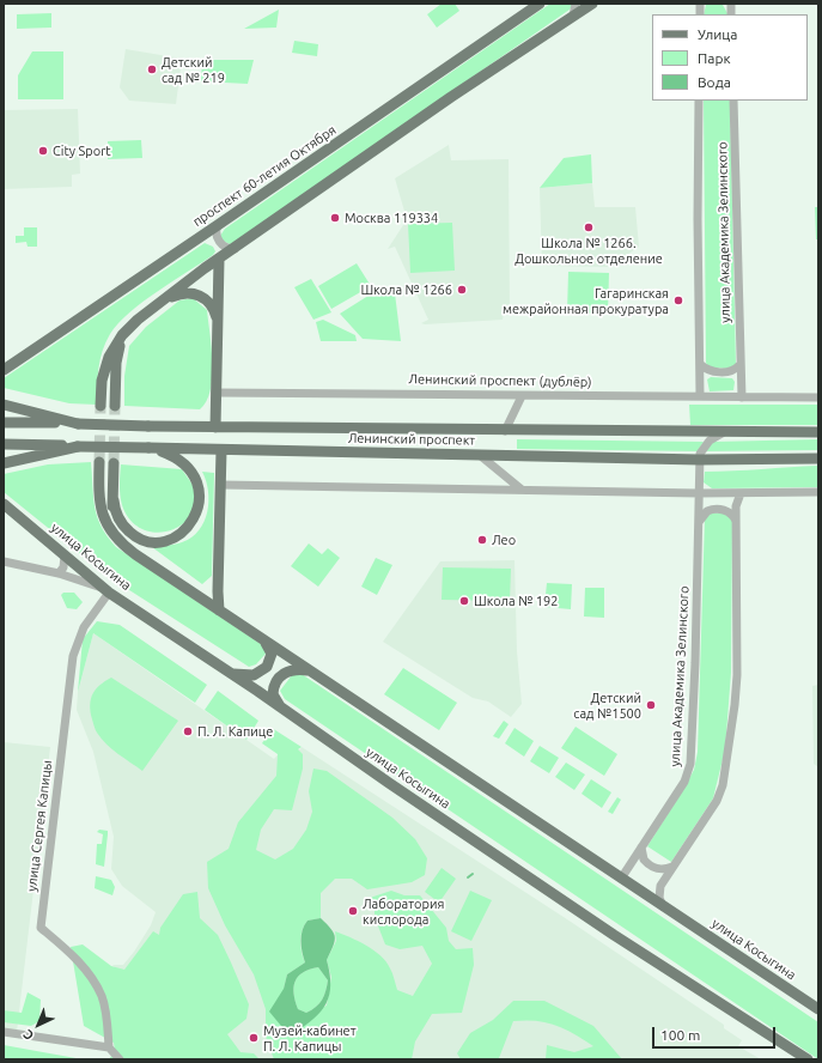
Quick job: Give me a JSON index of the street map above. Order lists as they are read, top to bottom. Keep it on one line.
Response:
{"streets":{"main road":["проспект 60-летия Октября","Ленинский проспект","улица Косыгина"],"street":["улица Академика Зелинского","Ленинский проспект (дублёр)","улица Сергея Капицы"]},"crossings":[["улица Академика Зелинского","Ленинский проспект (дублёр)"],["улица Академика Зелинского","Ленинский проспект"],["улица Академика Зелинского","улица Косыгина"],["улица Косыгина","улица Сергея Капицы"]],"places":["Детский сад № 219","City Sport","Москва 119334","Школа № 1266. Дошкольное отделение","Школа № 1266","Гагаринская межрайонная прокуратура","Лео","Школа № 192","Детский сад №1500","П. Л. Капице","Лаборатория кислорода","Музей-кабинет П. Л. Капицы"],"legend":["Улица","Парк","Вода"],"scale_bar":"100 m","north":"bottom left"}
